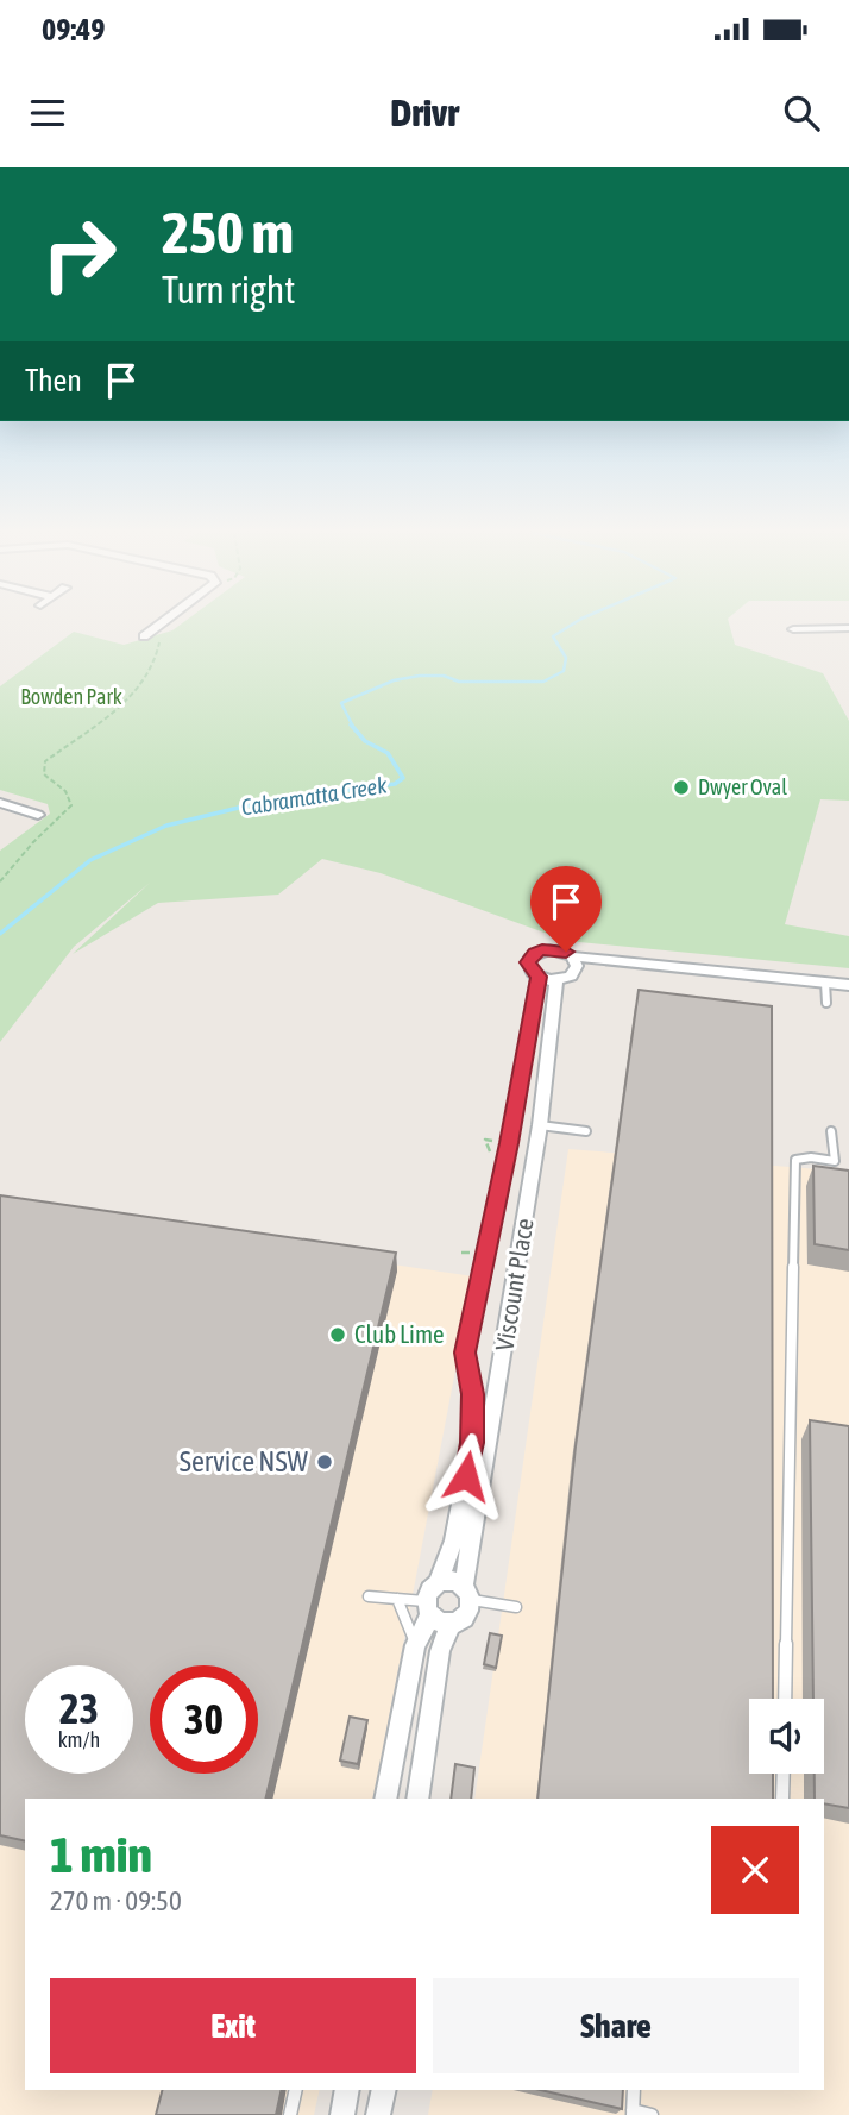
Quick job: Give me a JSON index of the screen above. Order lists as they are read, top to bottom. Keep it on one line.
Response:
{"streets":{"street":["Viscount Place"]},"water":["Cabramatta Creek"],"parks":["Bowden Park"],"places":["Dwyer Oval","Club Lime","Service NSW"],"page":{"status":"09:49","header":"Drivr","turn":["250 m","Turn right"],"then":"Then","speed":"23 km/h","limit":"30","heading":["1 min","270 m · 09:50"],"buttons":["Exit","Share"]}}
